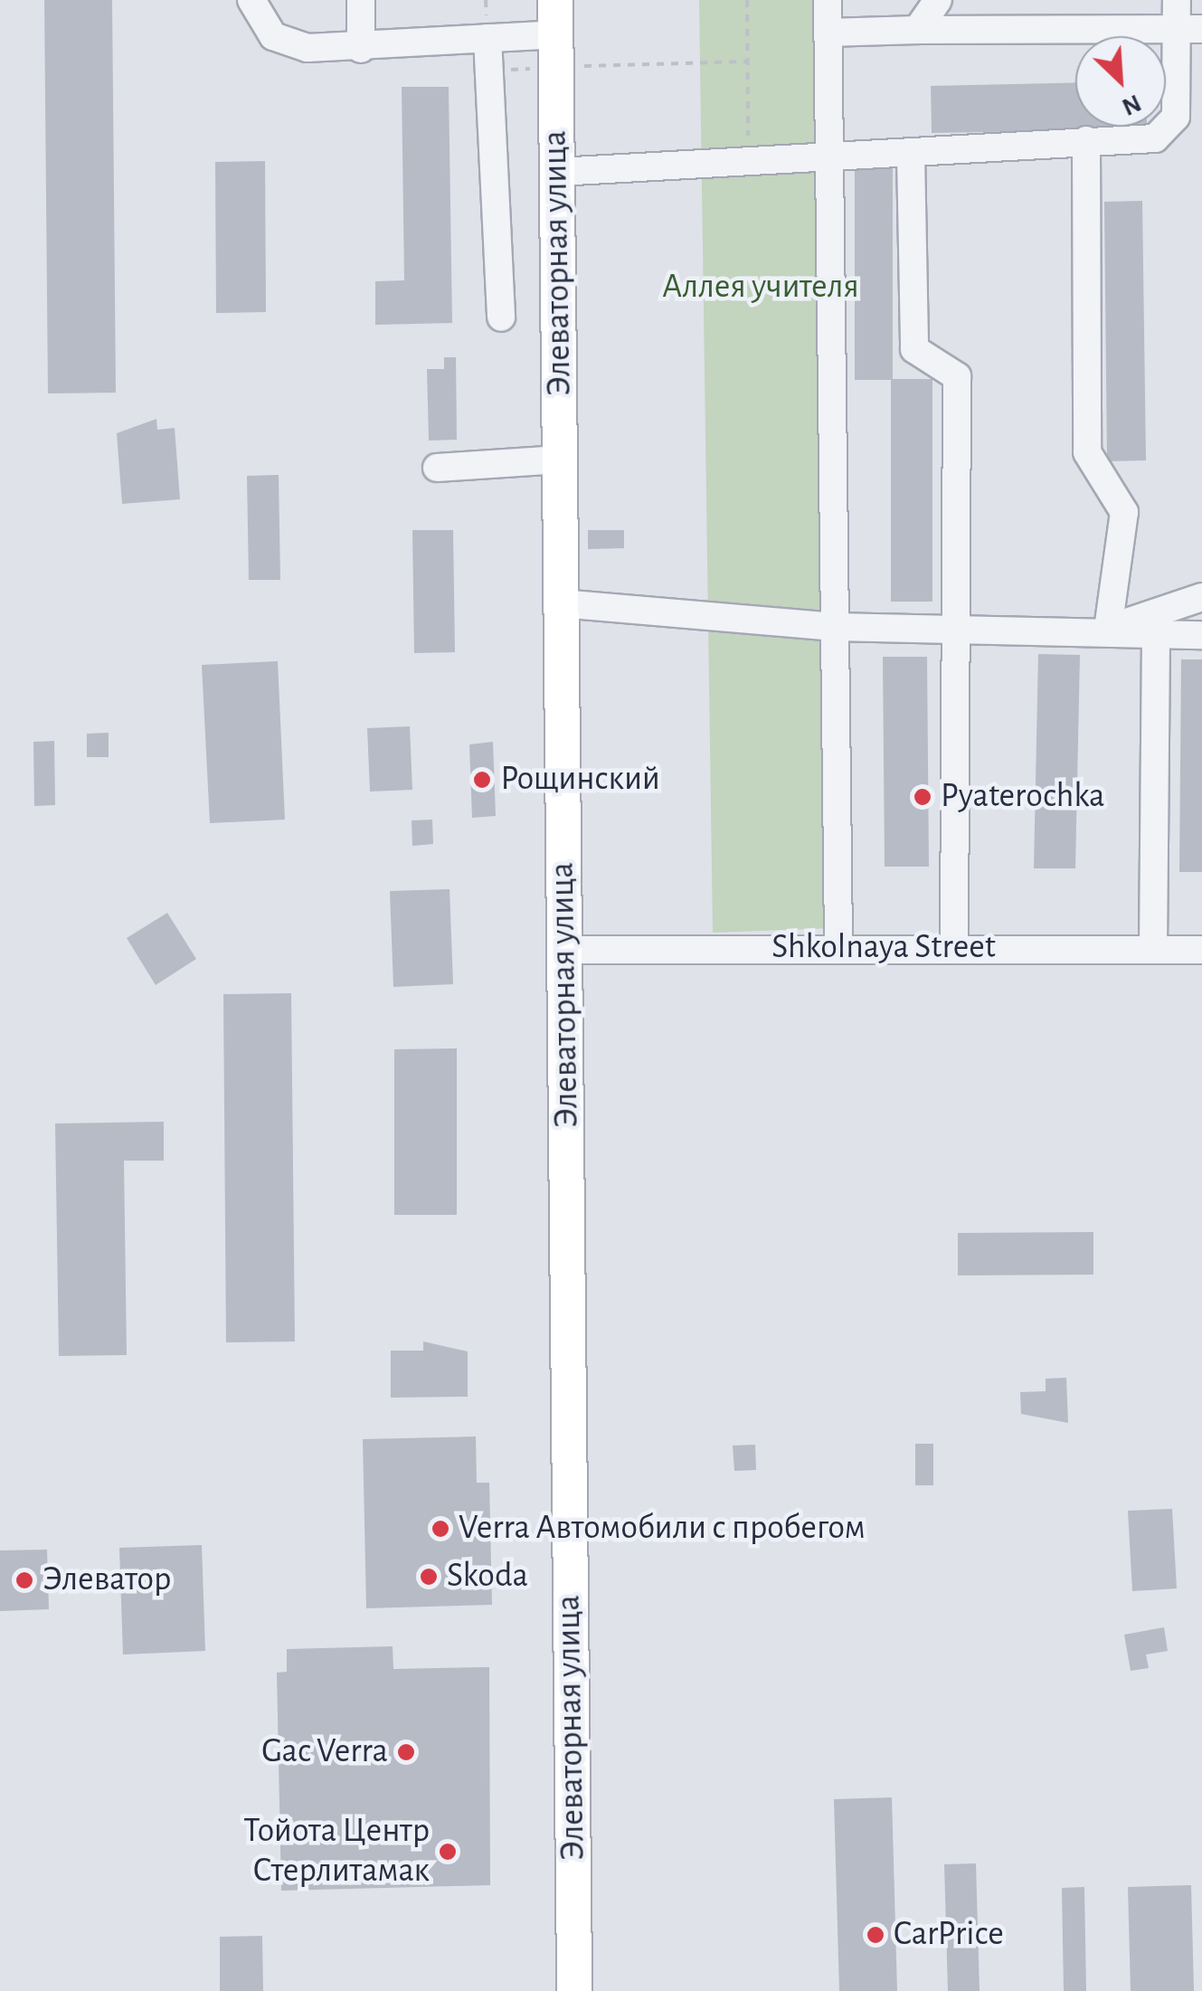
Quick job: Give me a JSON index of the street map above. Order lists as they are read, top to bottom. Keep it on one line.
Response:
{"streets":{"main road":["Элеваторная улица"],"street":["Shkolnaya Street"]},"crossings":[["Элеваторная улица","Shkolnaya Street"]],"parks":["Аллея учителя"],"places":["Рощинский","Pyaterochka","Verra Автомобили с пробегом","Skoda","Элеватор","Gac Verra","Тойота Центр Стерлитамак","CarPrice"],"north":"bottom right"}
